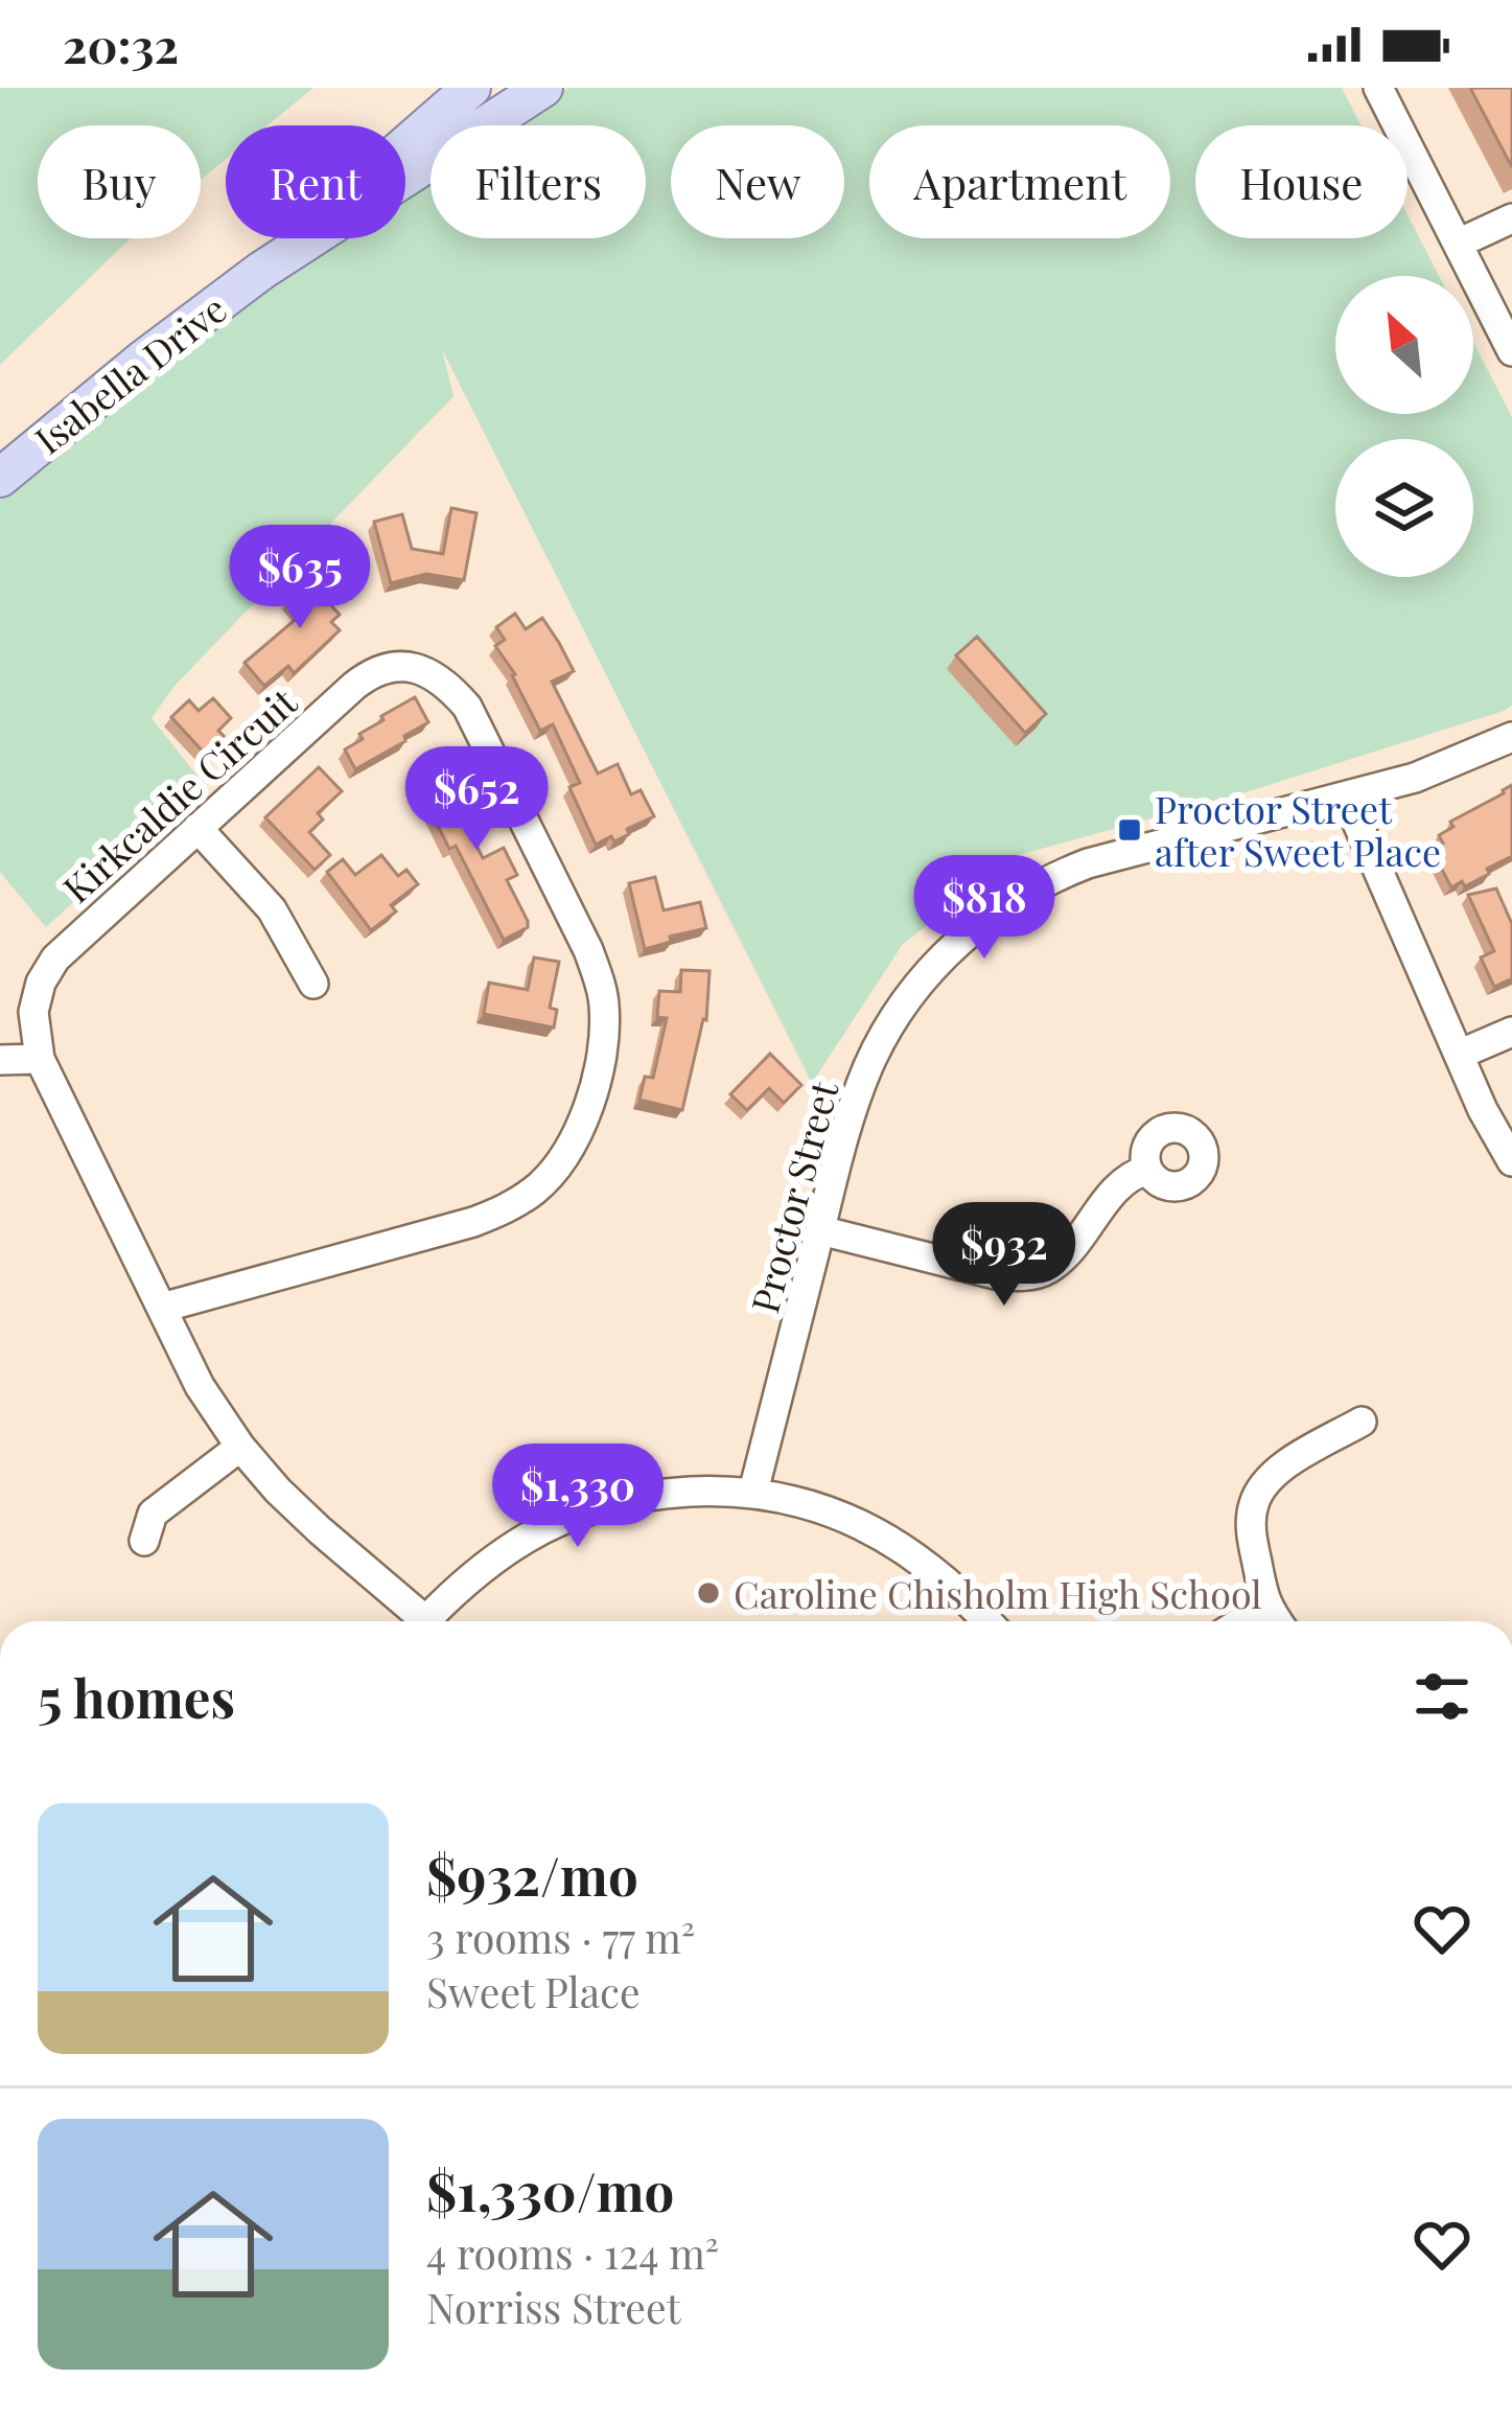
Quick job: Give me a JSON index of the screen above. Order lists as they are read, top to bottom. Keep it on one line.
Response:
{"streets":{"main road":["Isabella Drive"],"street":["Kirkcaldie Circuit","Proctor Street"]},"places":{"transit":["Proctor Street after Sweet Place"],"other":["Caroline Chisholm High School"]},"north":"top left","page":{"status":"20:32","chip":["Buy","Rent","Filters","New","Apartment","House"],"price":["$635","$652","$818","$932","$1,330"],"heading":"5 homes","list":[{"name":"$932/mo","note":"3 rooms · 77 m² · Sweet Place"},{"name":"$1,330/mo","note":"4 rooms · 124 m² · Norriss Street"}]}}
